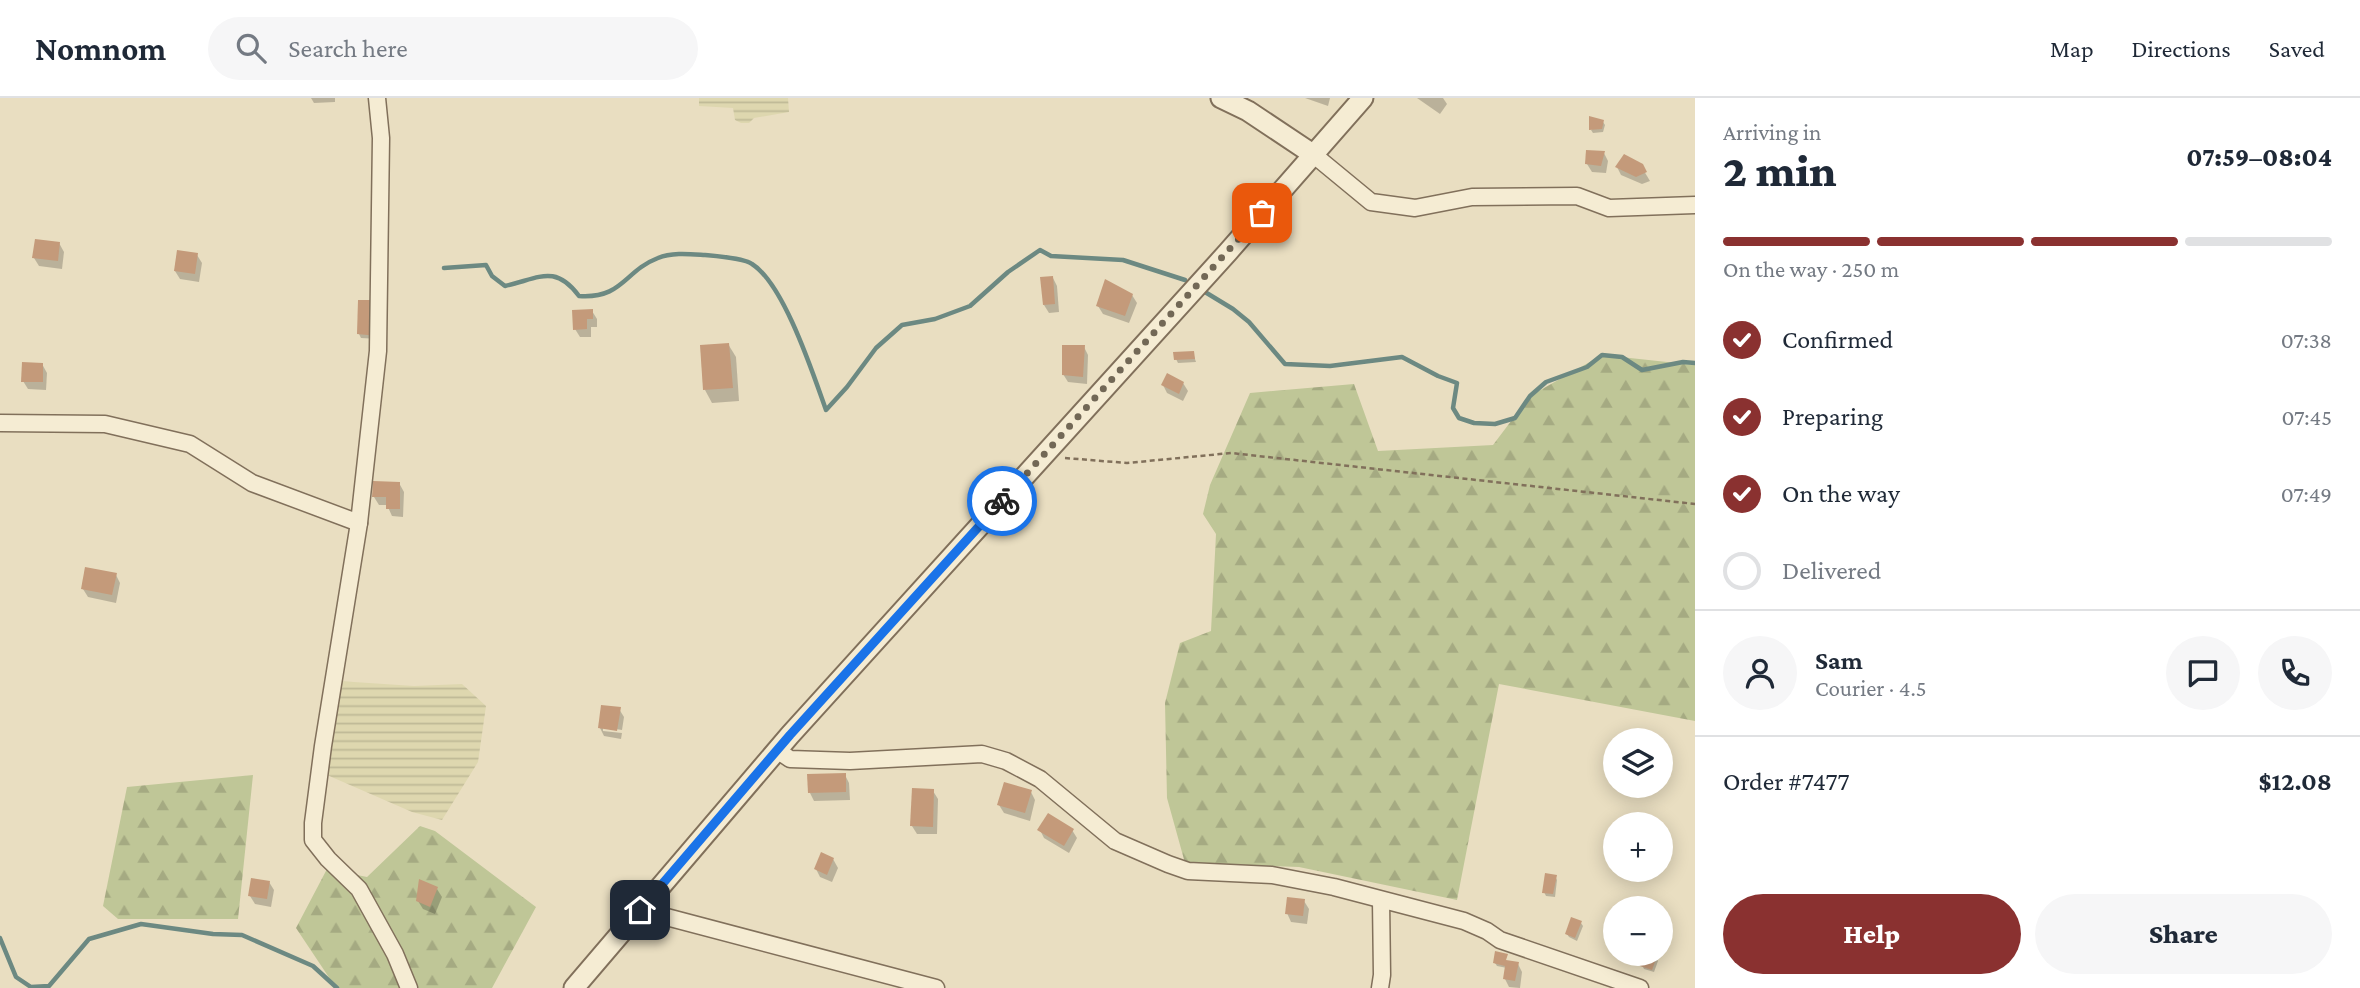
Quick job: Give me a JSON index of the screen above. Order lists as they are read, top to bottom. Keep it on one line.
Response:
{"page":{"header":"Nomnom","search":"Search here","nav":["Map","Directions","Saved"],"heading":["2 min","Arriving in","07:59–08:04"],"panel":["Sam","Courier · 4.5","Order #7477","$12.08"],"bar":"On the way · 250 m","list":[["Confirmed","07:38"],["Preparing","07:45"],["On the way","07:49"],"Delivered"],"map_buttons":["+","−"],"buttons":["Help","Share"]}}
